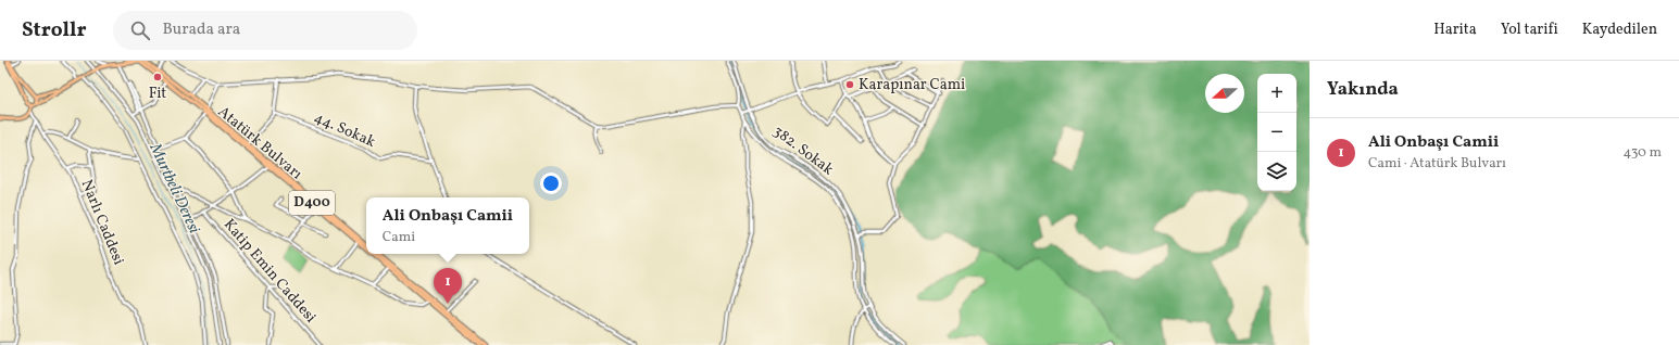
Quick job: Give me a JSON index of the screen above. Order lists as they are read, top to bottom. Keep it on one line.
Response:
{"streets":{"main road":["Atatürk Bulvarı","D400"],"street":["44. Sokak","382. Sokak","Narlı Caddesi","Katip Emin Caddesi"]},"water":["Murtbeli Deresi"],"places":["Fit","Karapınar Cami"],"north":"left","page":{"header":"Strollr","search":"Burada ara","nav":["Harita","Yol tarifi","Kaydedilen"],"heading":"Yakında","map_buttons":["+","−"],"list":[{"mark":"1","name":"Ali Onbaşı Camii","note":"Cami · Atatürk Bulvarı","value":"430 m"}],"popup":["Ali Onbaşı Camii","Cami"],"pins":"1"}}
